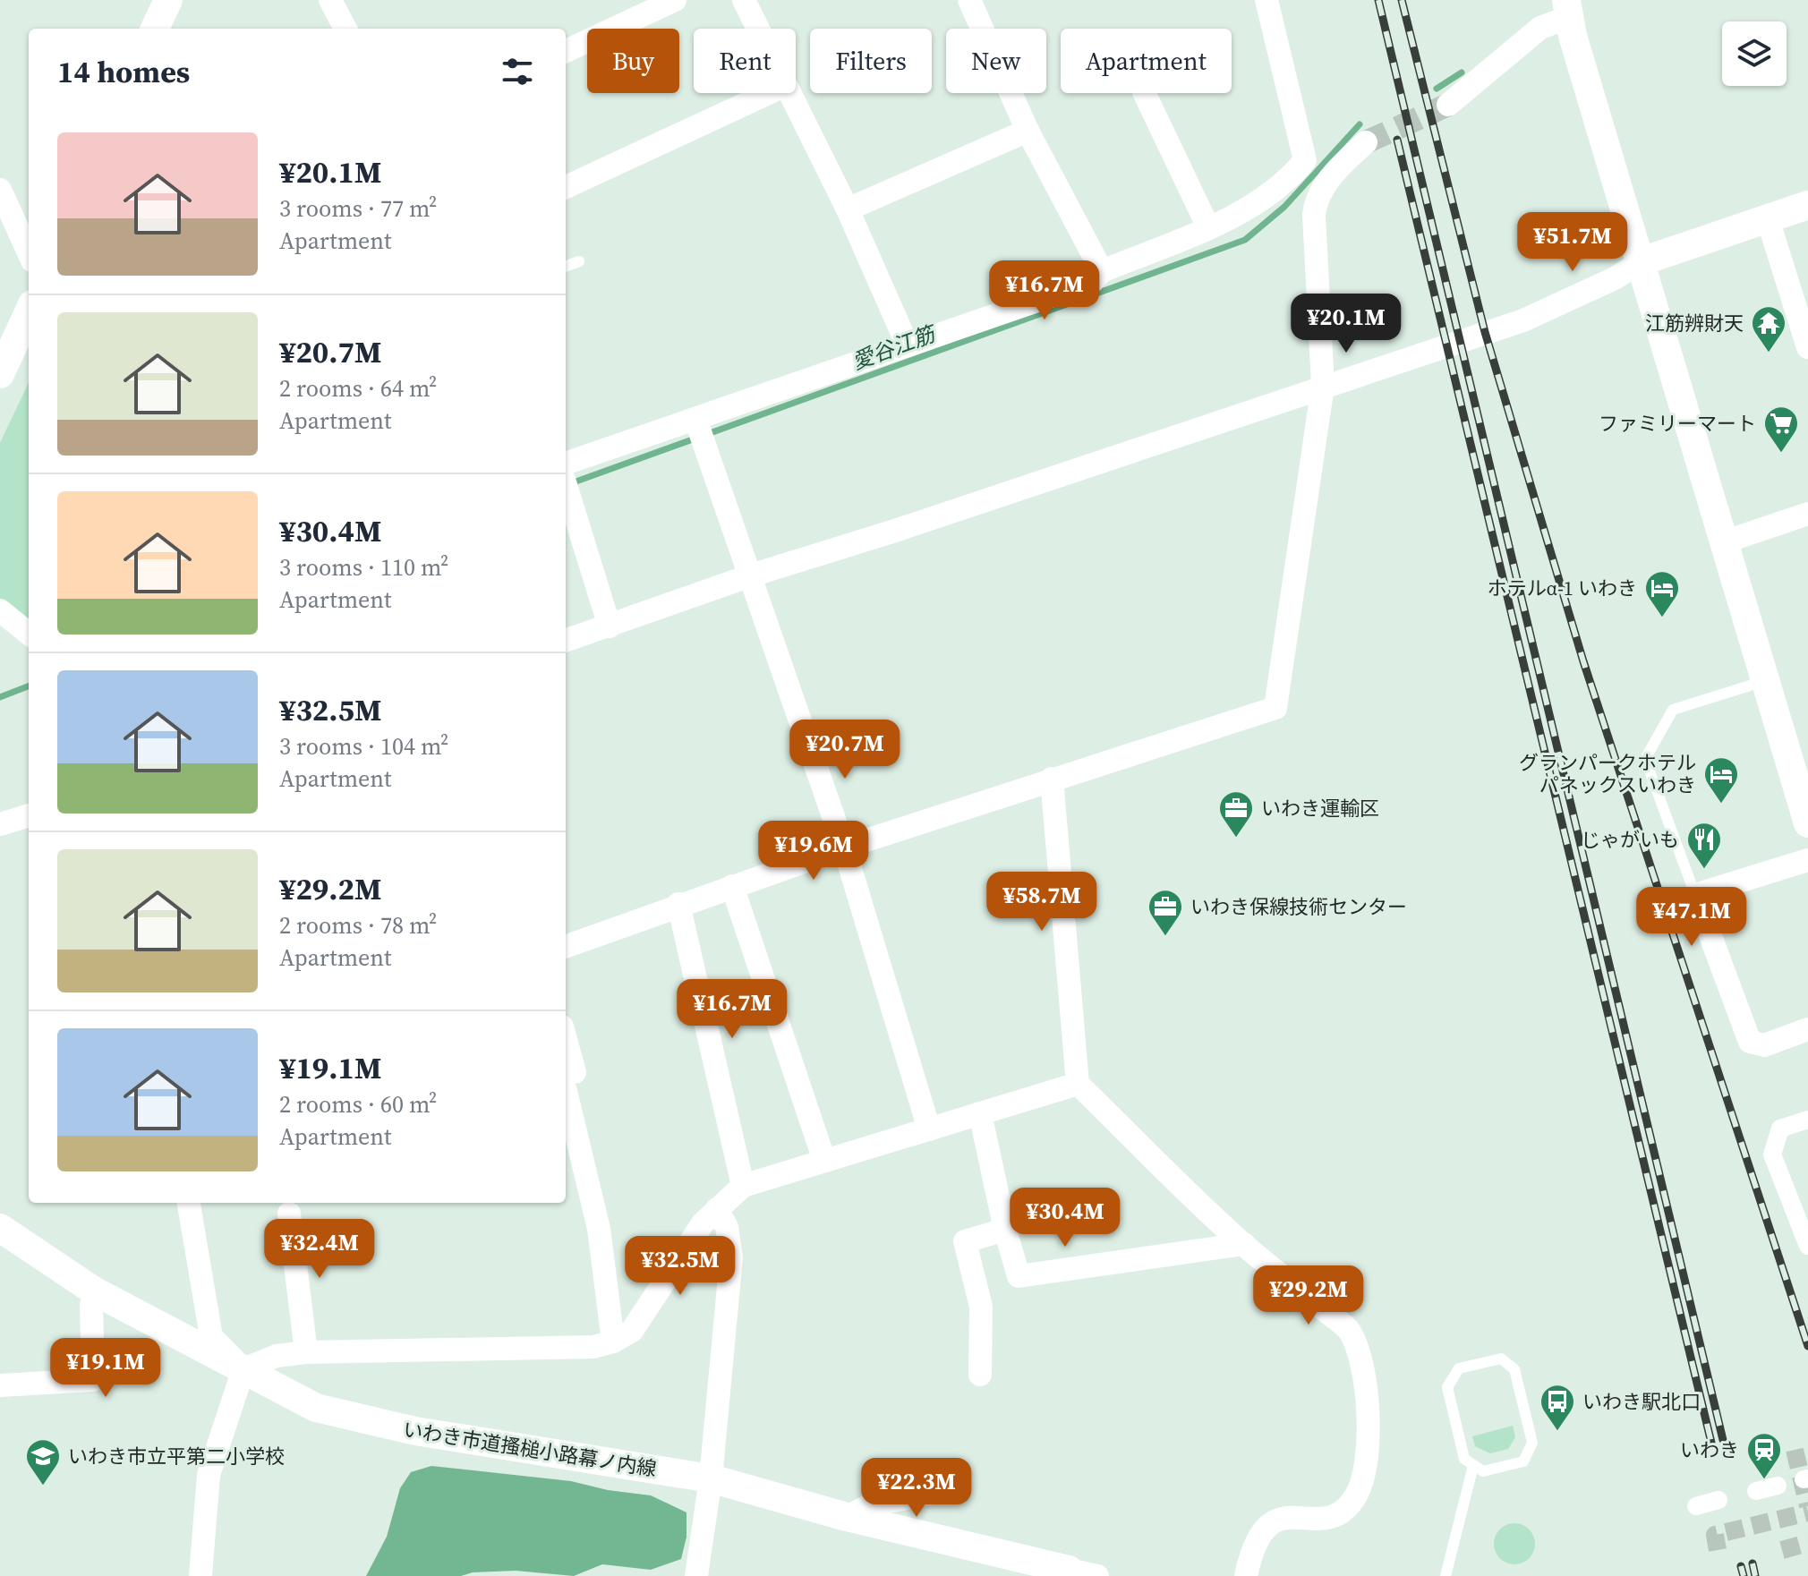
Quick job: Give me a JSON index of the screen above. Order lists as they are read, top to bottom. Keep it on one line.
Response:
{"streets":{"street":["いわき市道搔槌小路幕ノ内線"]},"water":["愛谷江筋"],"places":{"temple":["江筋辨財天"],"supermarket":["ファミリーマート"],"hotel":["ホテルα-1 いわき","グランパークホテル パネックスいわき"],"office":["いわき運輸区","いわき保線技術センター"],"restaurant":["じゃがいも"],"bus stop":["いわき駅北口"],"station":["いわき"],"school or university":["いわき市立平第二小学校"]},"page":{"chip":["Buy","Rent","Filters","New","Apartment"],"heading":"14 homes","list":[{"name":"¥20.1M","note":"3 rooms · 77 m² · Apartment"},{"name":"¥20.7M","note":"2 rooms · 64 m² · Apartment"},{"name":"¥30.4M","note":"3 rooms · 110 m² · Apartment"},{"name":"¥32.5M","note":"3 rooms · 104 m² · Apartment"},{"name":"¥29.2M","note":"2 rooms · 78 m² · Apartment"},{"name":"¥19.1M","note":"2 rooms · 60 m² · Apartment"}],"price":["¥51.7M","¥16.7M","¥20.1M","¥20.7M","¥19.6M","¥58.7M","¥47.1M","¥16.7M","¥30.4M","¥32.4M","¥32.5M","¥29.2M","¥19.1M","¥22.3M"]}}
